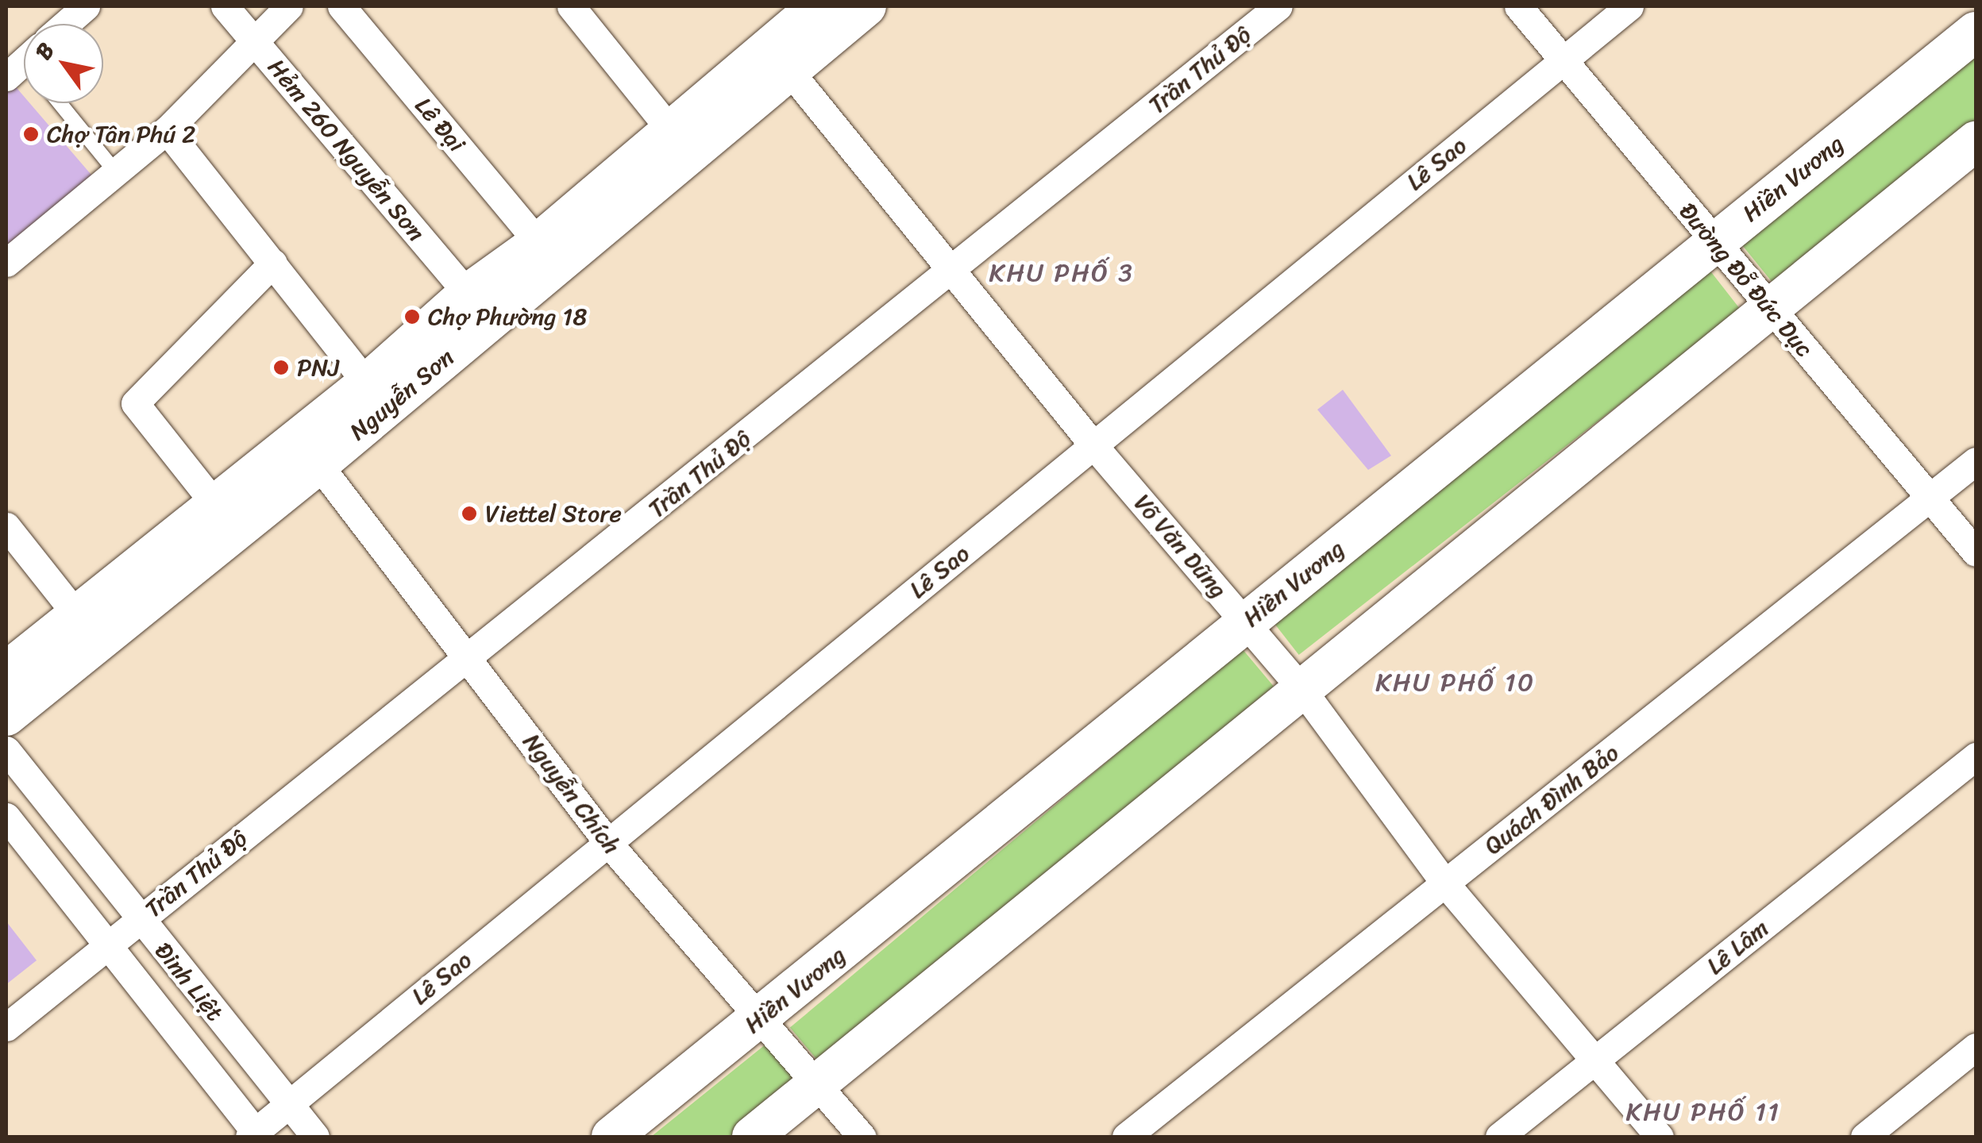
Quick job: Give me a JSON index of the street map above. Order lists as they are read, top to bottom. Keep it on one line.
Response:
{"streets":{"street":["Trần Thủ Độ","Lê Đại","Hẻm 260 Nguyễn Sơn","Lê Sao","Hiền Vương","Đường Đỗ Đức Dục","Nguyễn Sơn","Võ Văn Dũng","Nguyễn Chích","Quách Đình Bảo","Lê Lâm","Đinh Liệt"]},"crossings":[["Trần Thủ Độ","Võ Văn Dũng"],["Trần Thủ Độ","Nguyễn Chích"],["Trần Thủ Độ","Đinh Liệt"],["Lê Đại","Nguyễn Sơn"],["Hẻm 260 Nguyễn Sơn","Nguyễn Sơn"],["Lê Sao","Đường Đỗ Đức Dục"],["Lê Sao","Võ Văn Dũng"],["Lê Sao","Nguyễn Chích"],["Lê Sao","Đinh Liệt"],["Hiền Vương","Đường Đỗ Đức Dục"],["Hiền Vương","Võ Văn Dũng"],["Hiền Vương","Nguyễn Chích"],["Đường Đỗ Đức Dục","Quách Đình Bảo"],["Nguyễn Sơn","Võ Văn Dũng"],["Nguyễn Sơn","Nguyễn Chích"],["Võ Văn Dũng","Quách Đình Bảo"],["Võ Văn Dũng","Lê Lâm"]],"districts":["KHU PHỐ 3","KHU PHỐ 10","KHU PHỐ 11"],"places":["Chợ Tân Phú 2","Chợ Phường 18","PNJ","Viettel Store"],"north":"top left"}
